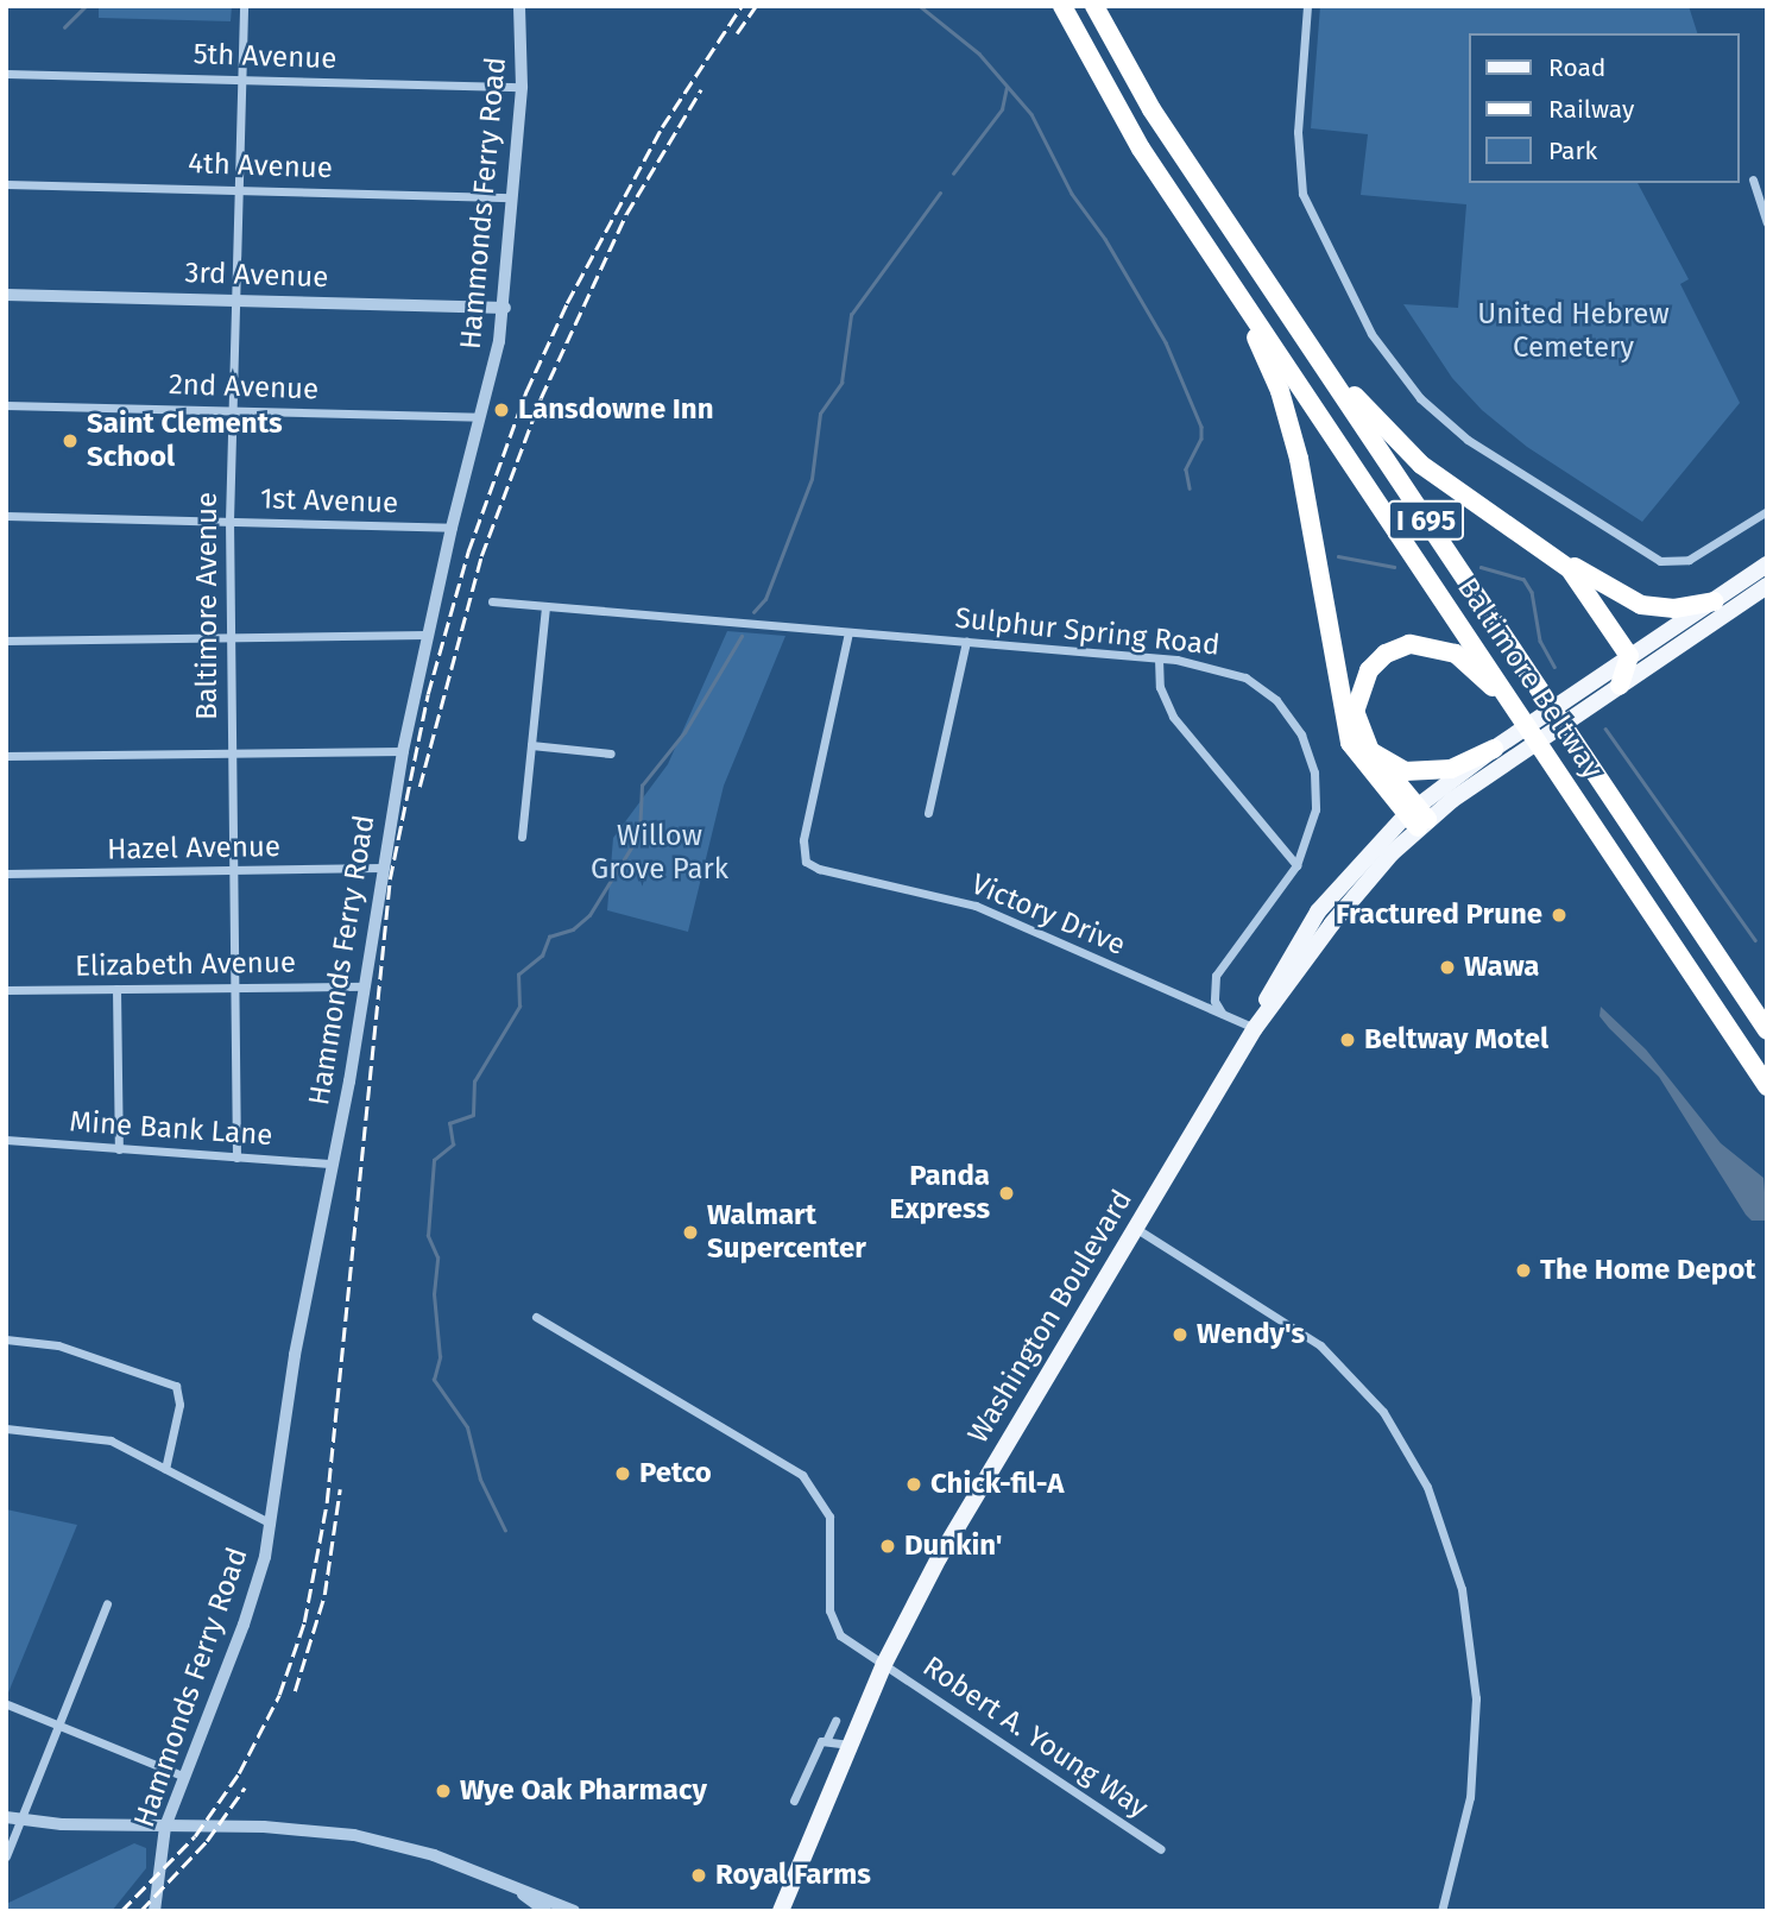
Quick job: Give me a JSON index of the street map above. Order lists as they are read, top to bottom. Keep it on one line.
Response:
{"streets":{"highway":["I 695","Baltimore Beltway"],"main road":["Washington Boulevard"],"street":["5th Avenue","4th Avenue","Hammonds Ferry Road","3rd Avenue","2nd Avenue","1st Avenue","Baltimore Avenue","Sulphur Spring Road","Hazel Avenue","Victory Drive","Elizabeth Avenue","Mine Bank Lane","Robert A. Young Way"]},"crossings":[["5th Avenue","Hammonds Ferry Road"],["5th Avenue","Baltimore Avenue"],["4th Avenue","Hammonds Ferry Road"],["4th Avenue","Baltimore Avenue"],["Hammonds Ferry Road","3rd Avenue"],["Hammonds Ferry Road","2nd Avenue"],["Hammonds Ferry Road","1st Avenue"],["Hammonds Ferry Road","Hazel Avenue"],["Hammonds Ferry Road","Elizabeth Avenue"],["Hammonds Ferry Road","Mine Bank Lane"],["3rd Avenue","Baltimore Avenue"],["2nd Avenue","Baltimore Avenue"],["1st Avenue","Baltimore Avenue"],["Baltimore Avenue","Hazel Avenue"],["Baltimore Avenue","Elizabeth Avenue"],["Baltimore Avenue","Mine Bank Lane"],["Sulphur Spring Road","Victory Drive"],["Washington Boulevard","Robert A. Young Way"]],"parks":["United Hebrew Cemetery","Willow Grove Park"],"places":["Lansdowne Inn","Saint Clements School","Fractured Prune","Wawa","Beltway Motel","Panda Express","Walmart Supercenter","The Home Depot","Wendy's","Petco","Chick-fil-A","Dunkin'","Wye Oak Pharmacy","Royal Farms"],"legend":["Road","Railway","Park"]}
